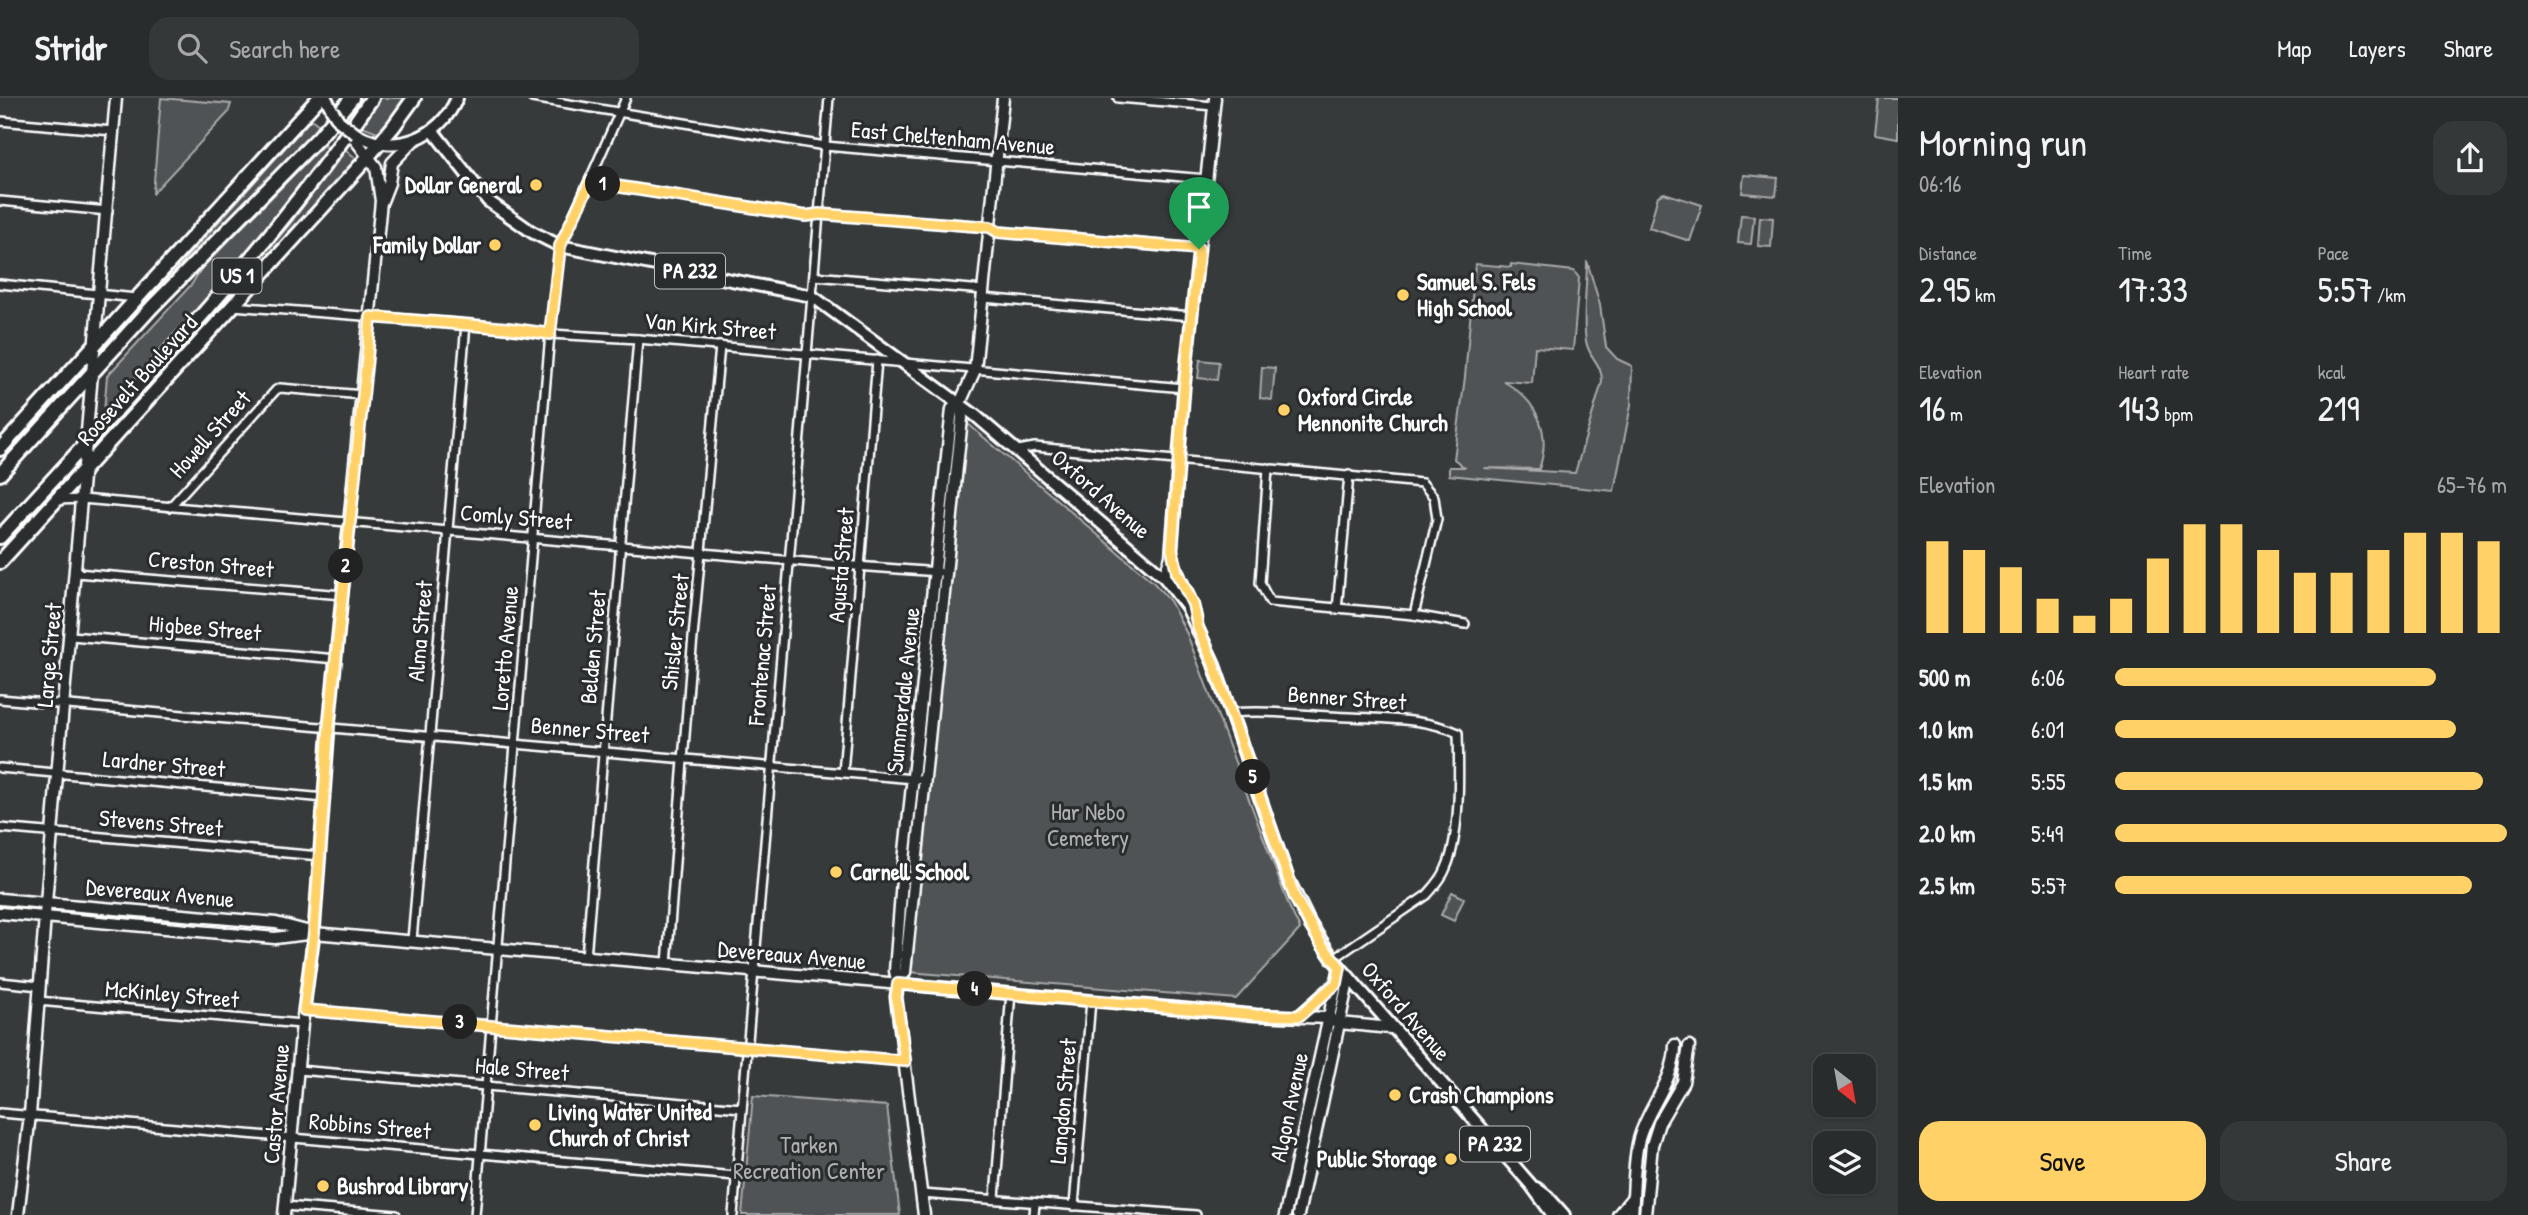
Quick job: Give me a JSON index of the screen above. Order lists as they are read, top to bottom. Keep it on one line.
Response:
{"streets":{"highway":["US 1","Roosevelt Boulevard"],"main road":["PA 232","Oxford Avenue"],"street":["East Cheltenham Avenue","Van Kirk Street","Howell Street","Comly Street","Creston Street","Agusta Street","Higbee Street","Alma Street","Shisler Street","Belden Street","Loretto Avenue","Large Street","Frontenac Street","Summerdale Avenue","Benner Street","Lardner Street","Stevens Street","Devereaux Avenue","McKinley Street","Hale Street","Langdon Street","Castor Avenue","Algon Avenue","Robbins Street"]},"crossings":[["East Cheltenham Avenue","Loretto Avenue"],["East Cheltenham Avenue","Frontenac Street"],["East Cheltenham Avenue","Summerdale Avenue"],["US 1","Large Street"],["Van Kirk Street","Roosevelt Boulevard"],["Van Kirk Street","Oxford Avenue"],["Van Kirk Street","Agusta Street"],["Van Kirk Street","Alma Street"],["Van Kirk Street","Shisler Street"],["Van Kirk Street","Belden Street"],["Van Kirk Street","Loretto Avenue"],["Van Kirk Street","Frontenac Street"],["Van Kirk Street","Summerdale Avenue"],["Van Kirk Street","Castor Avenue"],["Roosevelt Boulevard","Comly Street"],["Roosevelt Boulevard","Large Street"],["Roosevelt Boulevard","Castor Avenue"],["Howell Street","Comly Street"],["Howell Street","Castor Avenue"],["Oxford Avenue","Loretto Avenue"],["Oxford Avenue","Frontenac Street"],["Oxford Avenue","Summerdale Avenue"],["Oxford Avenue","Benner Street"],["Oxford Avenue","Devereaux Avenue"],["Oxford Avenue","Algon Avenue"],["Comly Street","Agusta Street"],["Comly Street","Alma Street"],["Comly Street","Shisler Street"],["Comly Street","Belden Street"],["Comly Street","Loretto Avenue"],["Comly Street","Large Street"],["Comly Street","Frontenac Street"],["Comly Street","Summerdale Avenue"],["Comly Street","Castor Avenue"],["Creston Street","Large Street"],["Creston Street","Castor Avenue"],["Agusta Street","Benner Street"],["Higbee Street","Large Street"],["Higbee Street","Castor Avenue"],["Alma Street","Benner Street"],["Alma Street","Devereaux Avenue"],["Shisler Street","Benner Street"],["Shisler Street","Devereaux Avenue"],["Belden Street","Benner Street"],["Belden Street","Devereaux Avenue"],["Loretto Avenue","Benner Street"],["Loretto Avenue","Devereaux Avenue"],["Loretto Avenue","Hale Street"],["Loretto Avenue","Robbins Street"],["Large Street","Benner Street"],["Large Street","Lardner Street"],["Large Street","Stevens Street"],["Large Street","Devereaux Avenue"],["Large Street","McKinley Street"],["Large Street","Robbins Street"],["Frontenac Street","Benner Street"],["Frontenac Street","Devereaux Avenue"],["Frontenac Street","Hale Street"],["Frontenac Street","Robbins Street"],["Summerdale Avenue","Benner Street"],["Summerdale Avenue","Devereaux Avenue"],["Benner Street","Castor Avenue"],["Benner Street","Algon Avenue"],["Lardner Street","Castor Avenue"],["Stevens Street","Castor Avenue"],["Devereaux Avenue","Langdon Street"],["Devereaux Avenue","Castor Avenue"],["Devereaux Avenue","Algon Avenue"],["McKinley Street","Castor Avenue"],["Hale Street","Castor Avenue"],["Castor Avenue","Robbins Street"]],"parks":["Har Nebo Cemetery","Tarken Recreation Center"],"places":["Dollar General","Family Dollar","Samuel S. Fels High School","Oxford Circle Mennonite Church","Carnell School","Crash Champions","Living Water United Church of Christ","Public Storage","Bushrod Library"],"north":"bottom right","page":{"header":"Stridr","search":"Search here","nav":["Map","Layers","Share"],"heading":["Morning run","06:16"],"pins":["1","2","5","4","3"],"stats":[["Distance","2.95 km"],["Time","17:33"],["Pace","5:57 /km"],["Elevation","16 m"],["Heart rate","143 bpm"],["kcal","219"]],"chart":["Elevation","65–76 m"],"list":[{"name":"500 m","note":"6:06"},{"name":"1.0 km","note":"6:01"},{"name":"1.5 km","note":"5:55"},{"name":"2.0 km","note":"5:49"},{"name":"2.5 km","note":"5:57"}],"buttons":["Save","Share"]}}
